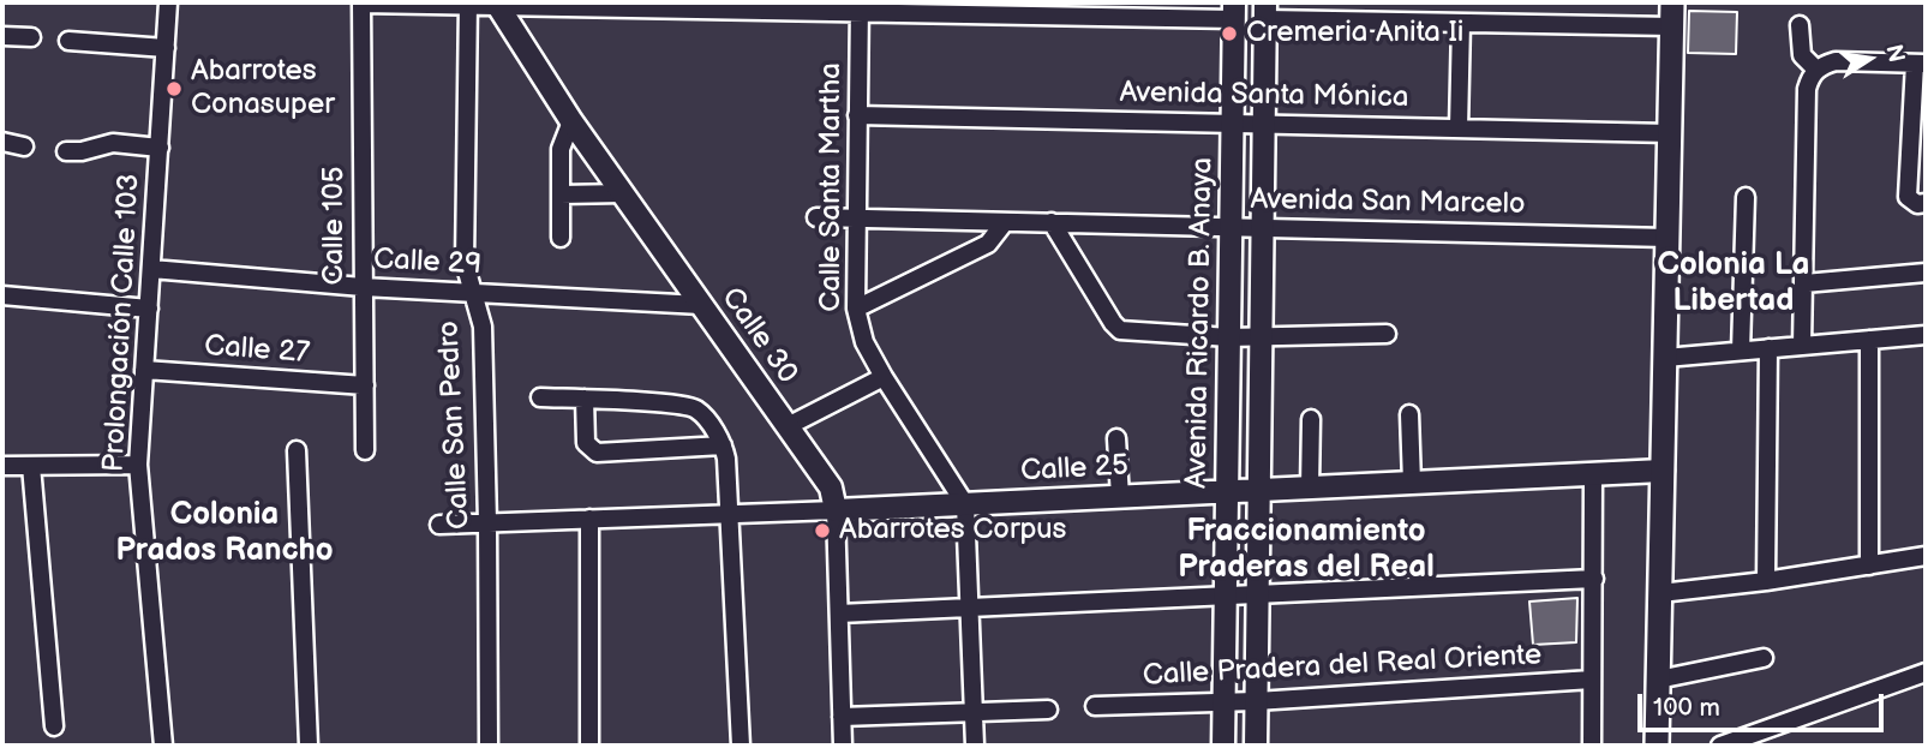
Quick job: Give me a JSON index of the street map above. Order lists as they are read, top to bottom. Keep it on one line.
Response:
{"streets":{"street":["Avenida Santa Mónica","Calle Santa Martha","Avenida San Marcelo","Calle 105","Calle 29","Prolongación Calle 103","Avenida Ricardo B. Anaya","Calle 30","Calle 27","Calle San Pedro","Calle 25","Calle Pradera del Real Oriente"]},"crossings":[["Avenida Santa Mónica","Calle Santa Martha"],["Avenida Santa Mónica","Avenida Ricardo B. Anaya"],["Calle Santa Martha","Avenida San Marcelo"],["Calle Santa Martha","Calle 25"],["Avenida San Marcelo","Avenida Ricardo B. Anaya"],["Calle 105","Calle 29"],["Calle 105","Calle 27"],["Calle 29","Prolongación Calle 103"],["Calle 29","Calle 30"],["Calle 29","Calle San Pedro"],["Prolongación Calle 103","Calle 27"],["Avenida Ricardo B. Anaya","Calle 25"],["Avenida Ricardo B. Anaya","Calle Pradera del Real Oriente"],["Calle 30","Calle 25"],["Calle San Pedro","Calle 25"]],"districts":["Colonia La Libertad","Colonia Prados Rancho","Fraccionamiento Praderas del Real"],"places":["Cremeria Anita Ii","Abarrotes Conasuper","Abarrotes Corpus"],"scale_bar":"100 m","north":"right"}
